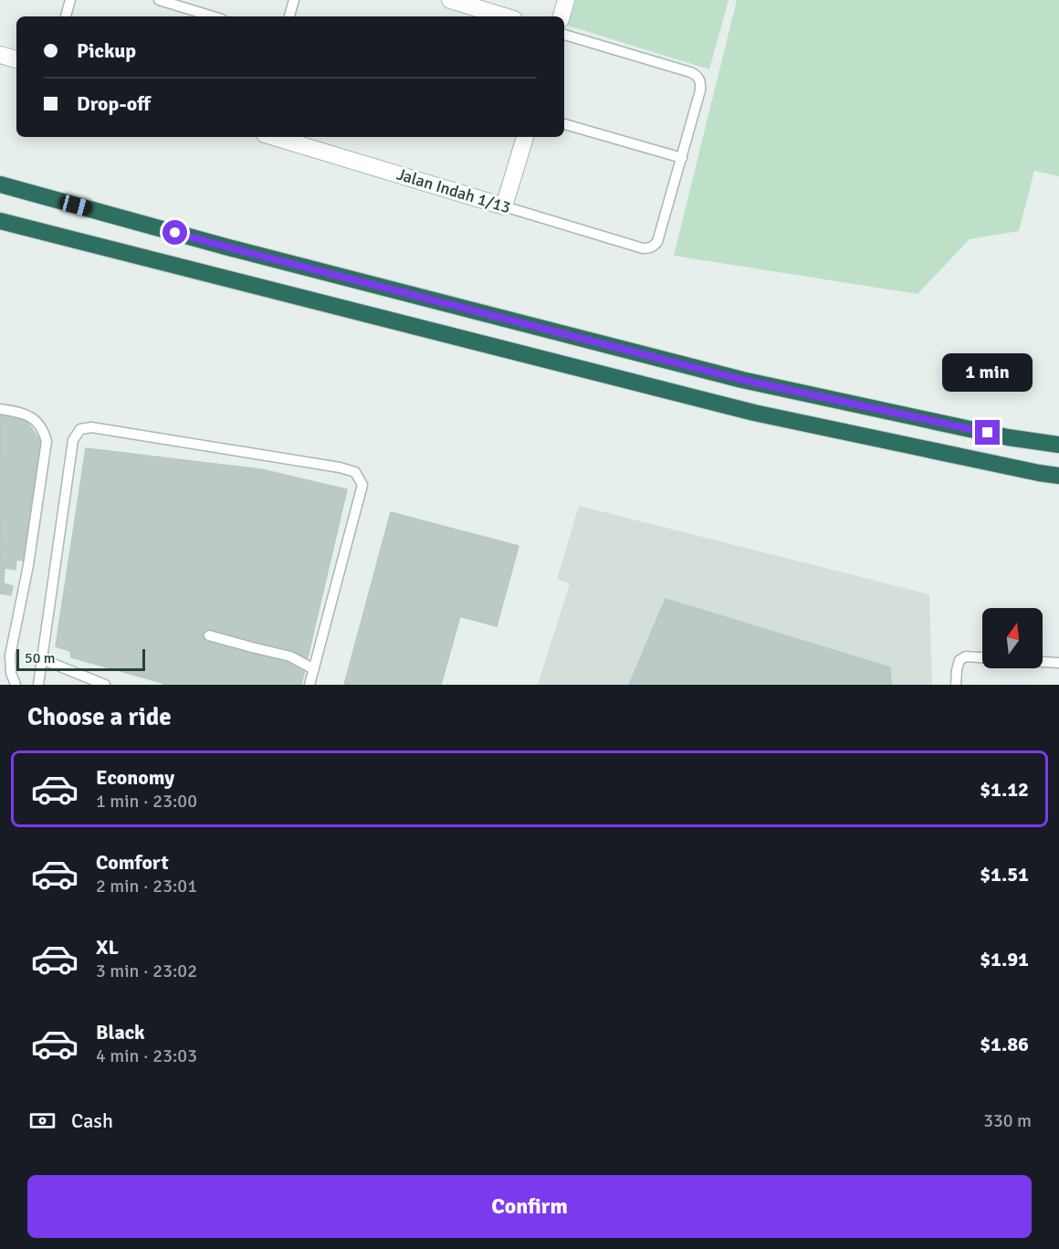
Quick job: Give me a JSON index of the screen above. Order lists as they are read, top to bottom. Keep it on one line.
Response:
{"streets":{"street":["Jalan Indah 1/13"]},"scale_bar":"50 m","north":"top","page":{"banner":["Pickup","Drop-off"],"bubble":"1 min","scale":"50 m","heading":"Choose a ride","list":[{"name":"Economy","note":"1 min · 23:00","value":"$1.12"},{"name":"Comfort","note":"2 min · 23:01","value":"$1.51"},{"name":"XL","note":"3 min · 23:02","value":"$1.91"},{"name":"Black","note":"4 min · 23:03","value":"$1.86"}],"pay":["Cash","330 m"],"buttons":"Confirm"}}
